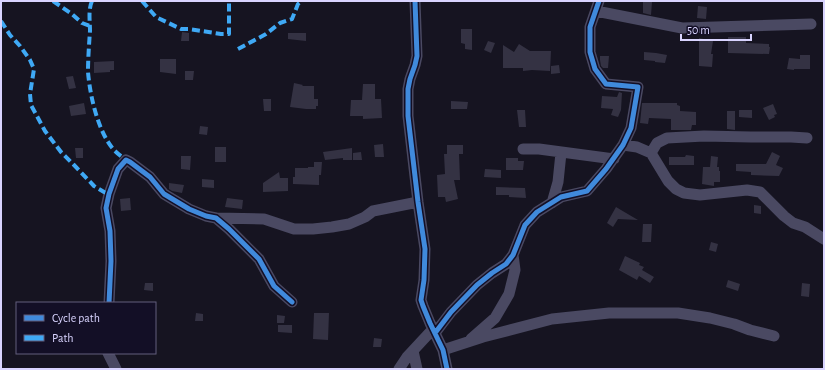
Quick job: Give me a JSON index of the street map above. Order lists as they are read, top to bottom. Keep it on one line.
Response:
{"legend":["Cycle path","Path"],"scale_bar":"50 m"}
